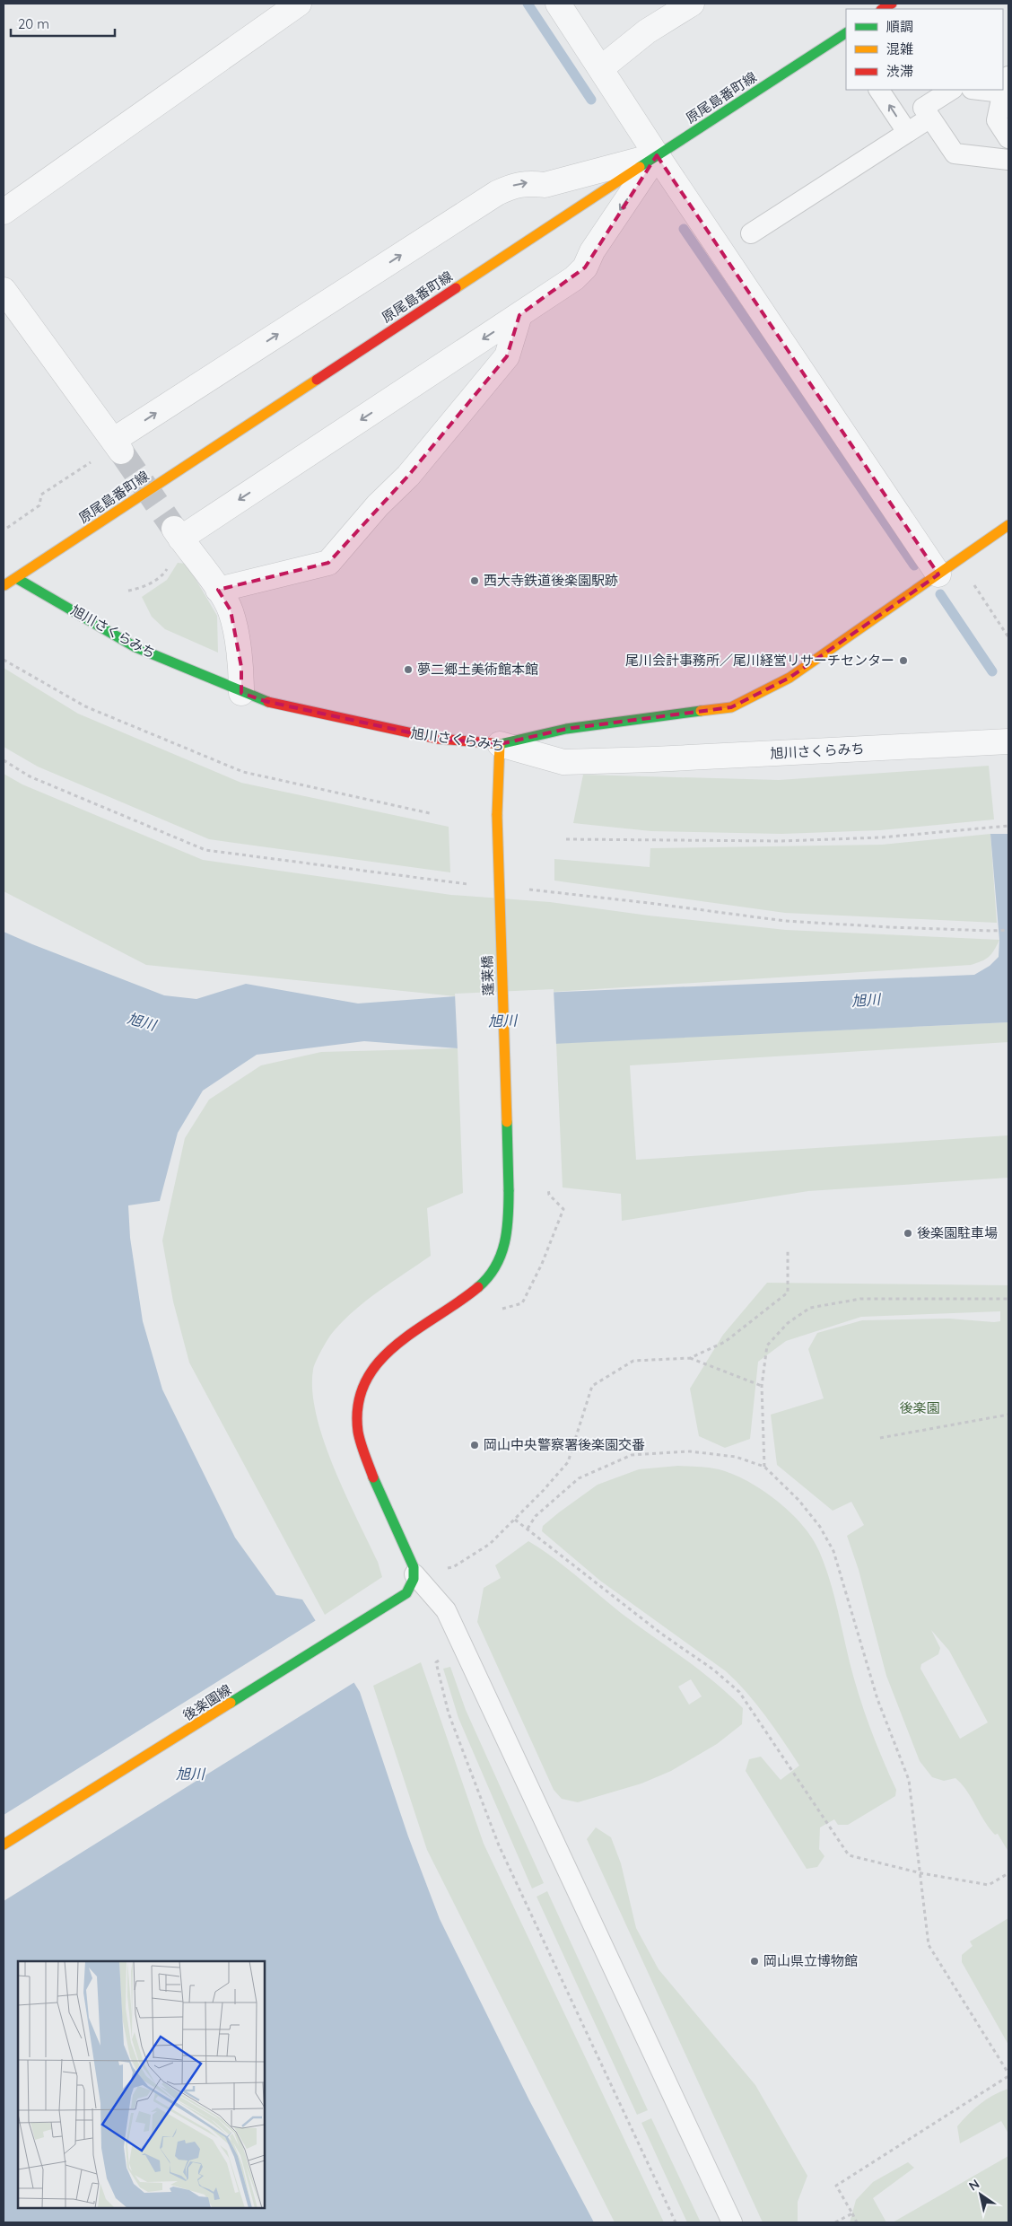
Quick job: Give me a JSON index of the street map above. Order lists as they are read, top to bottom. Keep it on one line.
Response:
{"streets":{"street":["原尾島番町線","旭川さくらみち","蓬莱橋","後楽園線"]},"crossings":[["原尾島番町線","旭川さくらみち"],["旭川さくらみち","蓬莱橋"],["蓬莱橋","後楽園線"]],"water":["旭川"],"parks":["後楽園"],"places":["西大寺鉄道後楽園駅跡","尾川会計事務所／尾川経営リサーチセンター","夢二郷土美術館本館","後楽園駐車場","岡山中央警察署後楽園交番","岡山県立博物館"],"legend":["順調","混雑","渋滞"],"scale_bar":"20 m","north":"top left"}
